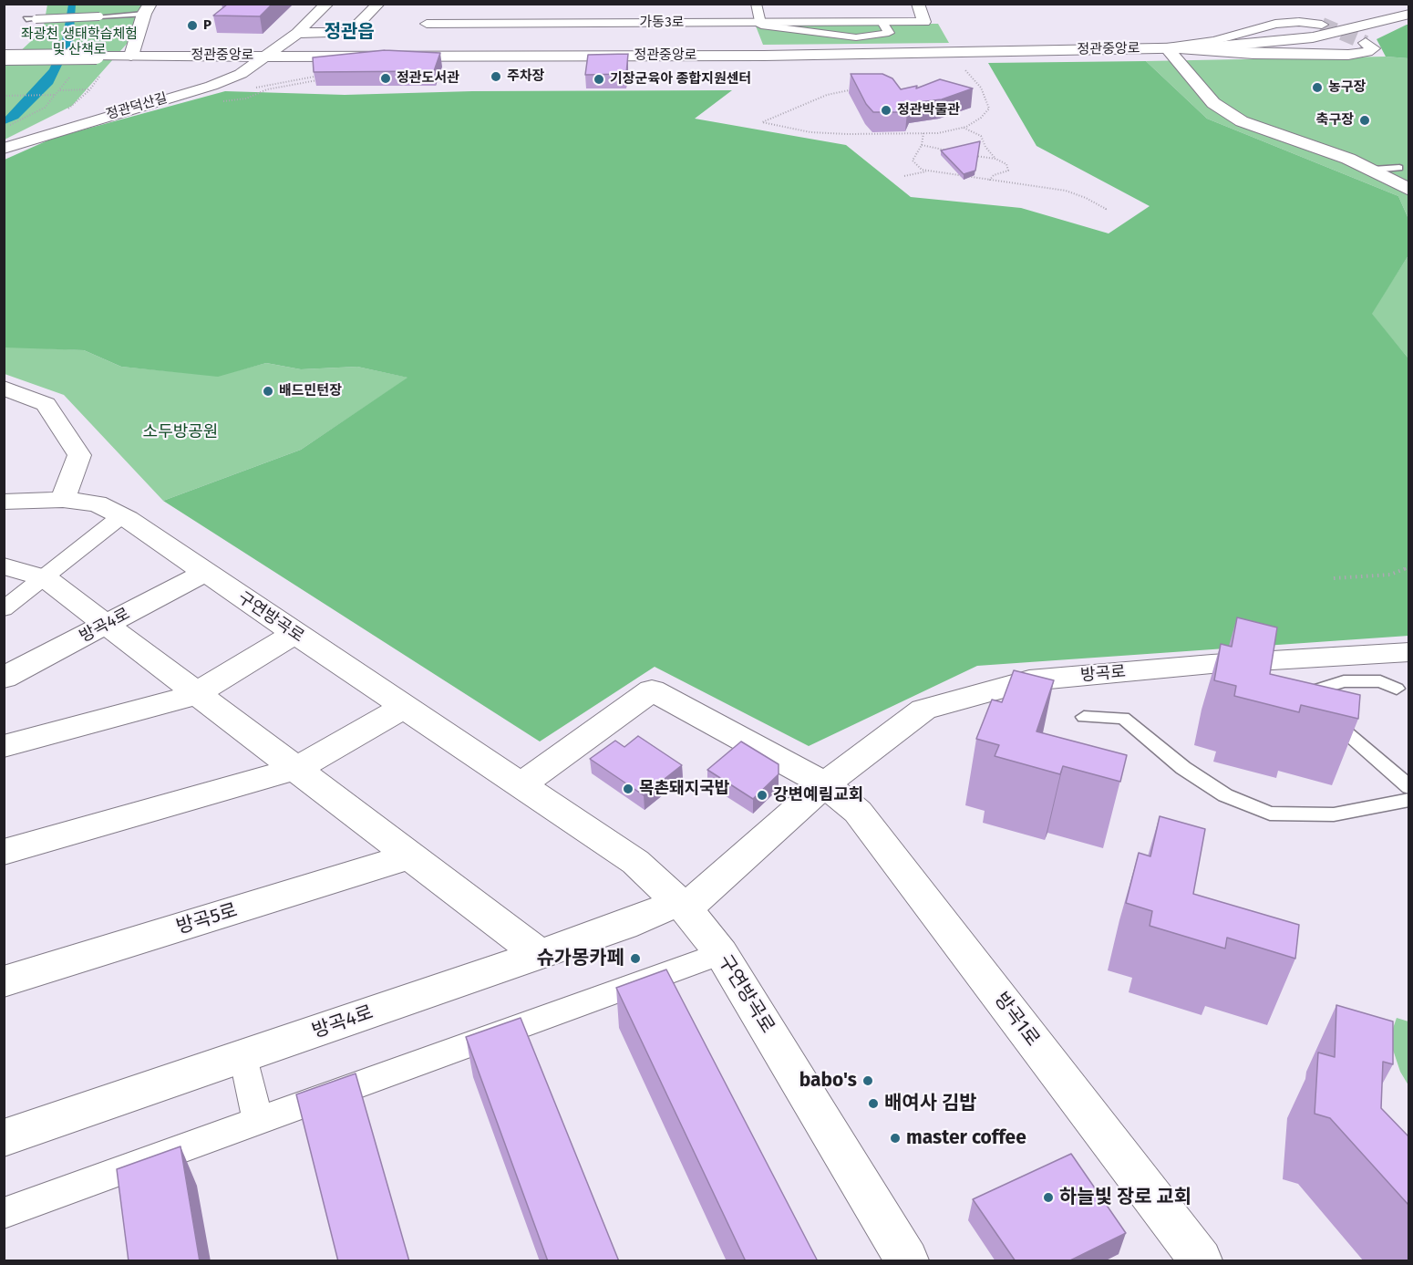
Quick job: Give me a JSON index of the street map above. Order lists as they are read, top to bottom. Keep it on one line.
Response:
{"streets":{"main road":["정관중앙로"],"street":["가동3로","정관덕산길","구연방곡로","방곡4로","방곡로","방곡5로","방곡1로"]},"crossings":[["정관중앙로","정관덕산길"],["구연방곡로","방곡4로"],["구연방곡로","방곡로"],["방곡4로","방곡로"],["방곡로","방곡1로"]],"districts":["정관읍"],"parks":["좌광천 생태학습체험 및 산책로","소두방공원"],"places":["P","주차장","정관도서관","기장군육아 종합지원센터","농구장","정관박물관","축구장","배드민턴장","목촌돼지국밥","강변예림교회","슈가몽카페","babo's","배여사 김밥","master coffee","하늘빛 장로 교회"]}
